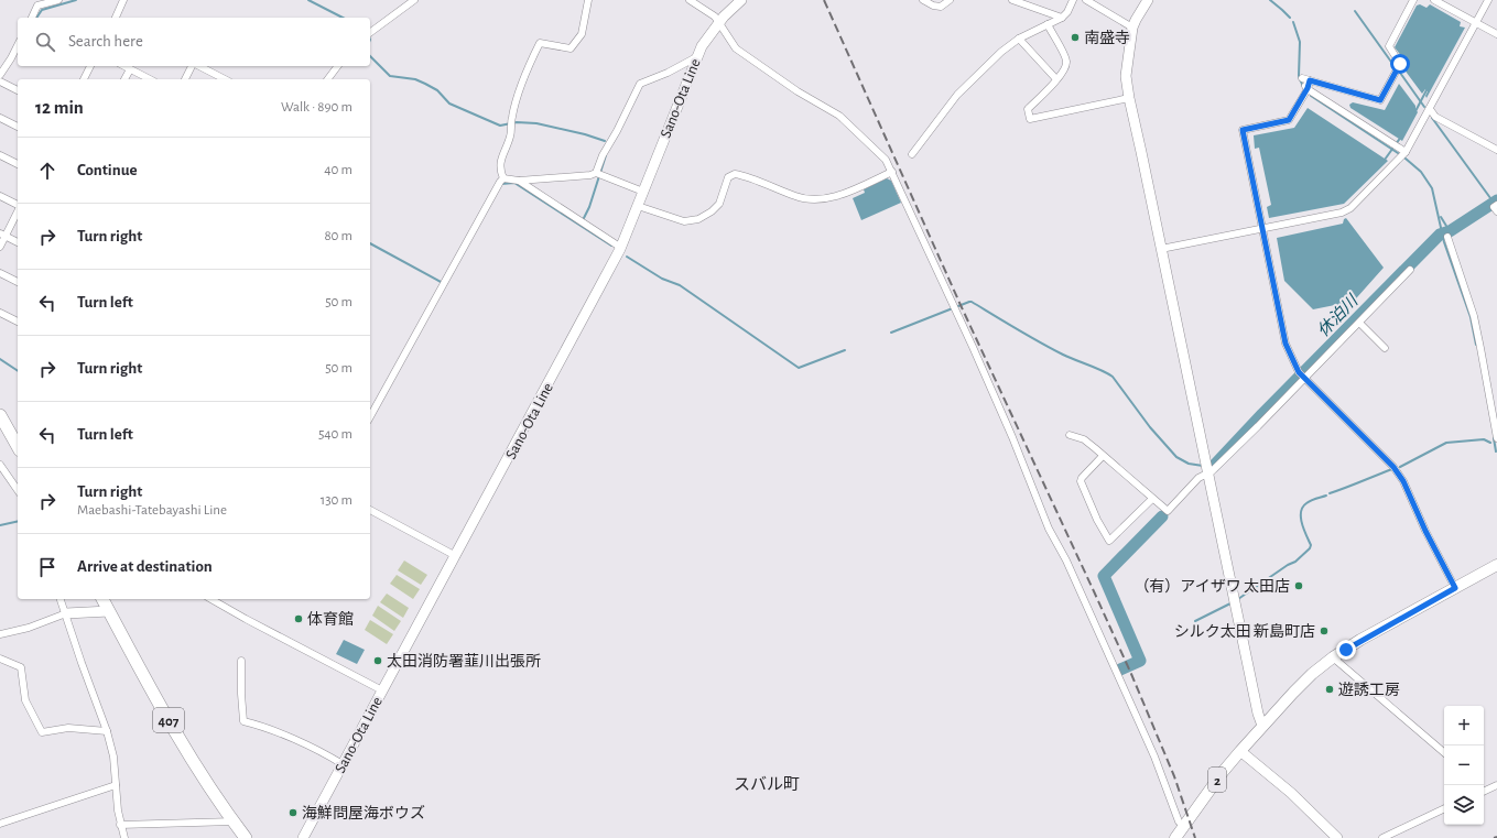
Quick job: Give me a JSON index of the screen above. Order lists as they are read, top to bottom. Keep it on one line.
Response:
{"streets":{"highway":["407"],"main road":["Sano-Ota Line","2"]},"districts":["スバル町"],"water":["休泊川"],"places":["南盛寺","（有）アイザワ 太田店","体育館","シルク太田 新島町店","太田消防署韮川出張所","遊誘工房","海鮮問屋海ボウズ"],"page":{"search":"Search here","heading":["12 min","Walk · 890 m"],"list":[["Continue","40 m"],["Turn right","80 m"],["Turn left","50 m"],["Turn right","50 m"],["Turn left","540 m"],["Turn right","Maebashi-Tatebayashi Line","130 m"],"Arrive at destination"],"map_buttons":["+","−"]}}
